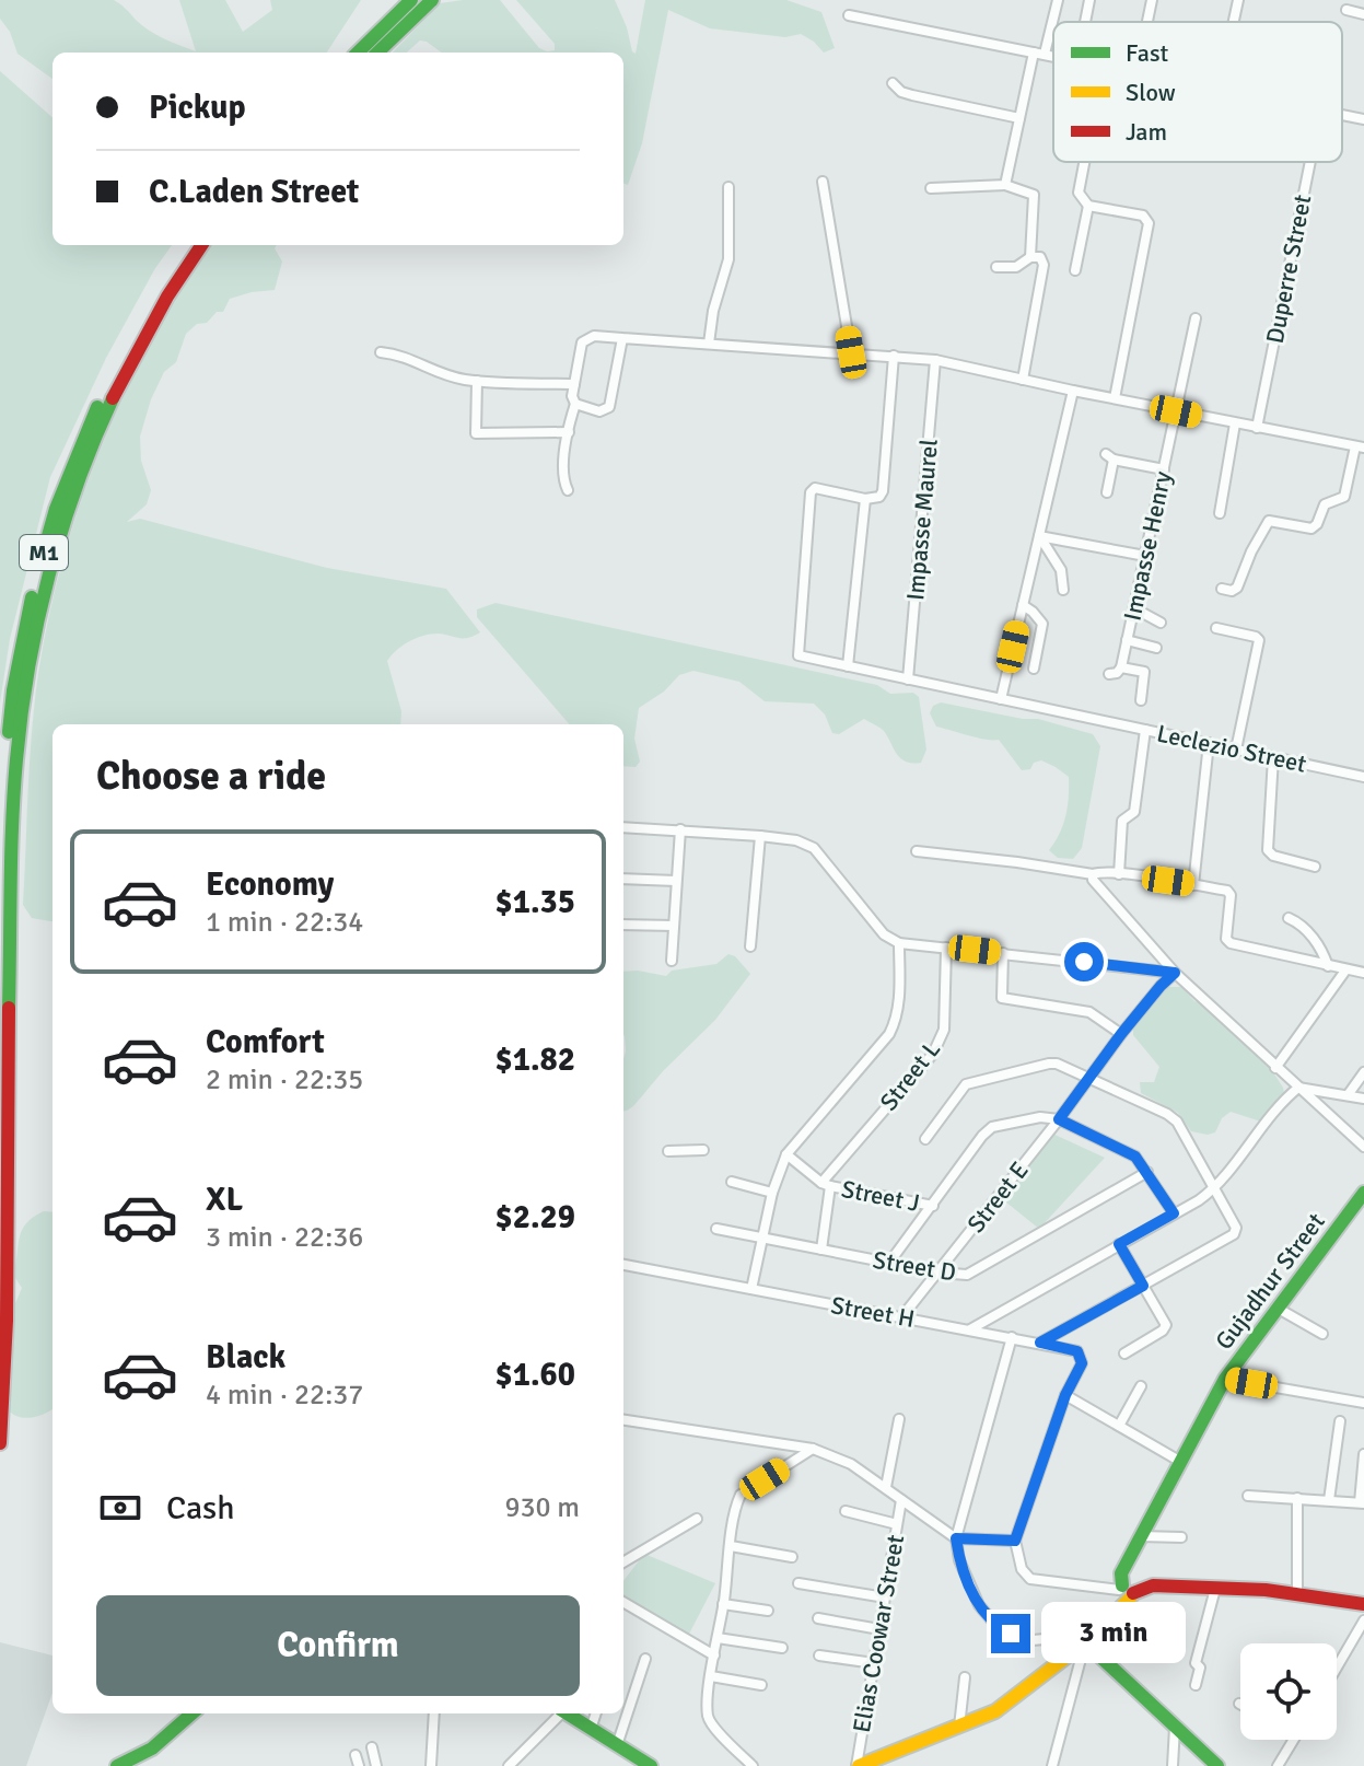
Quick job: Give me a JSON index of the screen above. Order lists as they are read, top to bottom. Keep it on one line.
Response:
{"streets":{"main road":["M1","Gujadhur Street"],"street":["Duperre Street","Impasse Maurel","Impasse Henry","Leclezio Street","Street L","Street J","Street E","Street D","Street H","Elias Coowar Street"]},"crossings":[["Impasse Maurel","Leclezio Street"],["Street L","Street J"],["Street E","Street D"],["Street E","Street H"]],"legend":["Fast","Slow","Jam"],"page":{"banner":["Pickup","C.Laden Street"],"heading":"Choose a ride","list":[{"name":"Economy","note":"1 min · 22:34","value":"$1.35"},{"name":"Comfort","note":"2 min · 22:35","value":"$1.82"},{"name":"XL","note":"3 min · 22:36","value":"$2.29"},{"name":"Black","note":"4 min · 22:37","value":"$1.60"}],"pay":["Cash","930 m"],"buttons":"Confirm","bubble":"3 min"}}
